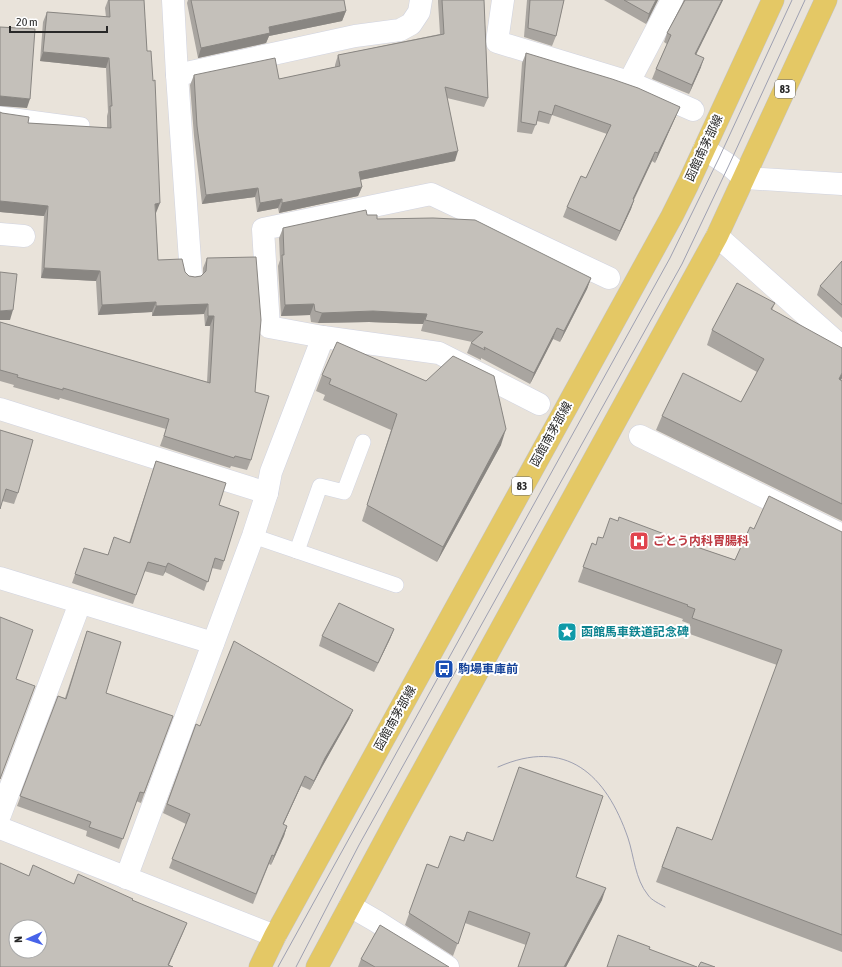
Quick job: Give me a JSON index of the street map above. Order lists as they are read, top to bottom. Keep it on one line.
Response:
{"streets":{"main road":["83","函館南茅部線"]},"places":{"hospital":["ごとう内科胃腸科"],"place":["函館馬車鉄道記念碑"],"bus stop":["駒場車庫前"]},"scale_bar":"20 m","north":"left"}
